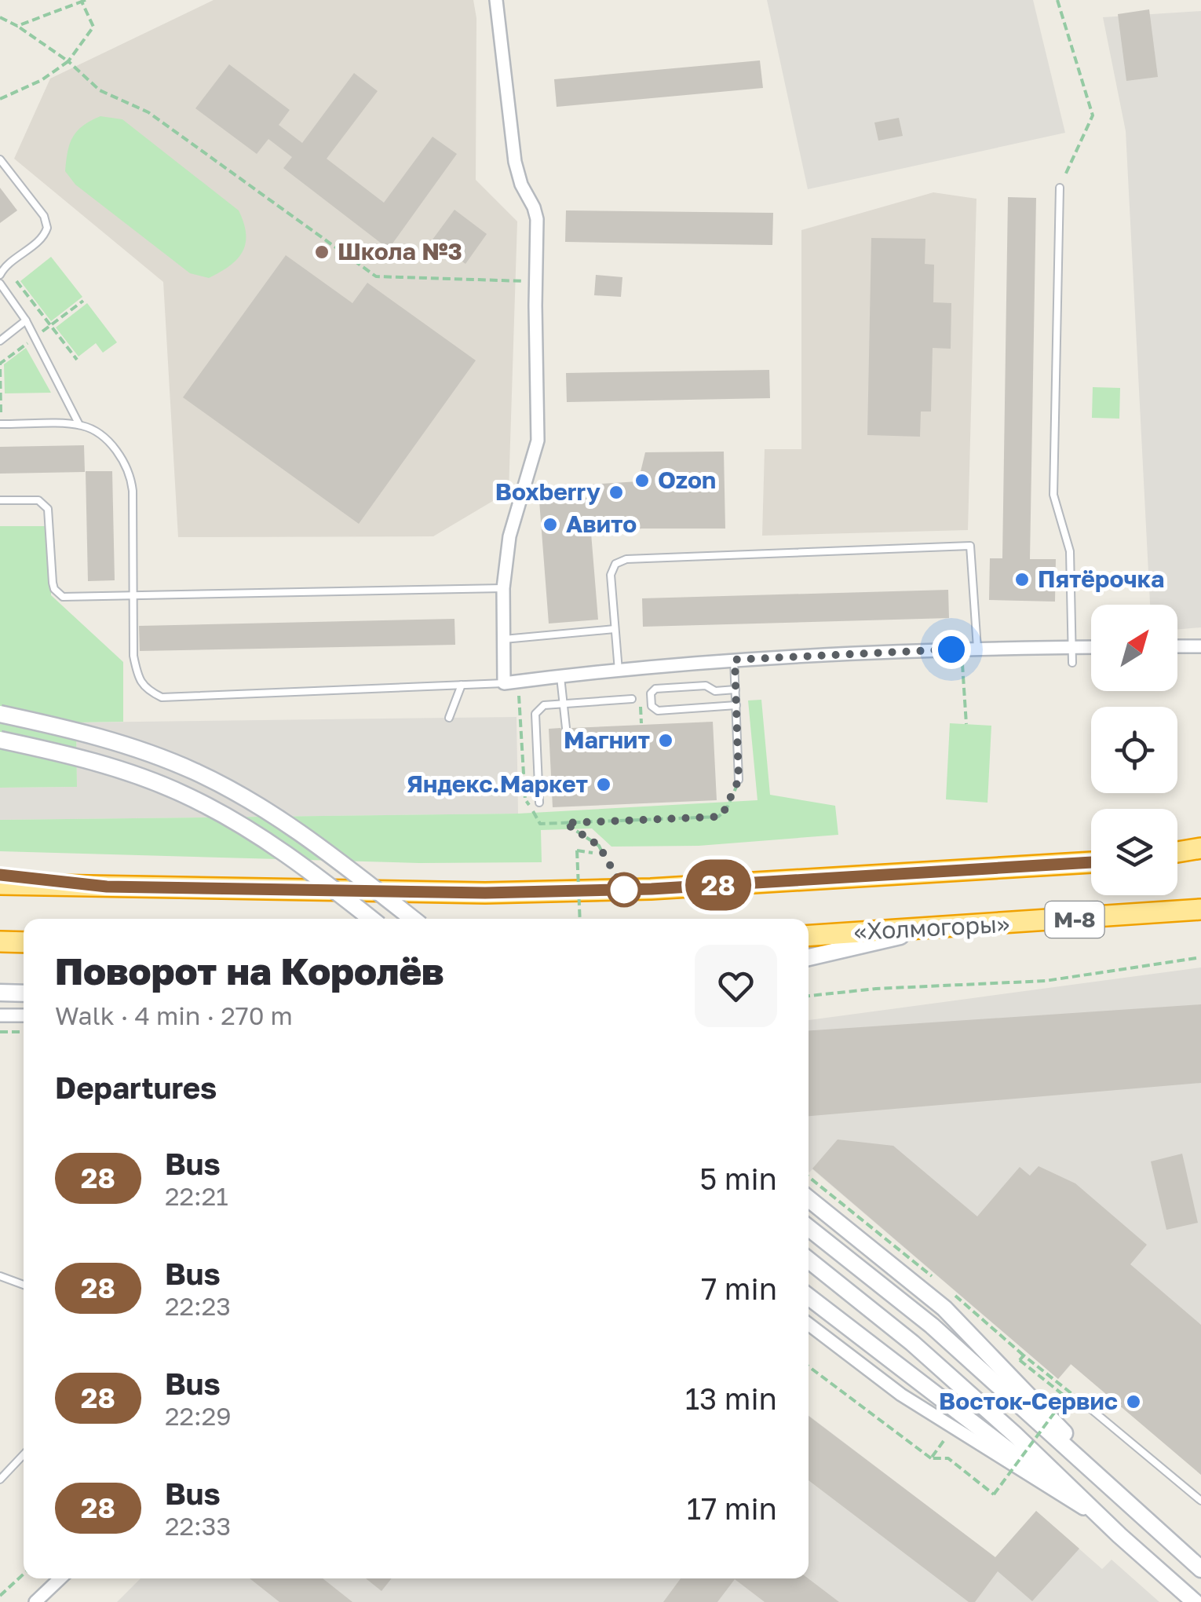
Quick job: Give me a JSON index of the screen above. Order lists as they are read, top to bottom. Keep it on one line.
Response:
{"streets":{"highway":["М-8","«Холмогоры»"]},"places":["Школа №3","Ozon","Boxberry","Авито","Пятёрочка","Магнит","Яндекс.Маркет","Восток-Сервис"],"lines":["bus line 28"],"north":"top right","page":{"on_map":"28","heading":[["Поворот на Королёв","Walk · 4 min · 270 m"],"Departures"],"list":[{"mark":"28","name":"Bus","note":"22:21","value":"5 min"},{"mark":"28","name":"Bus","note":"22:23","value":"7 min"},{"mark":"28","name":"Bus","note":"22:29","value":"13 min"},{"mark":"28","name":"Bus","note":"22:33","value":"17 min"}]}}
